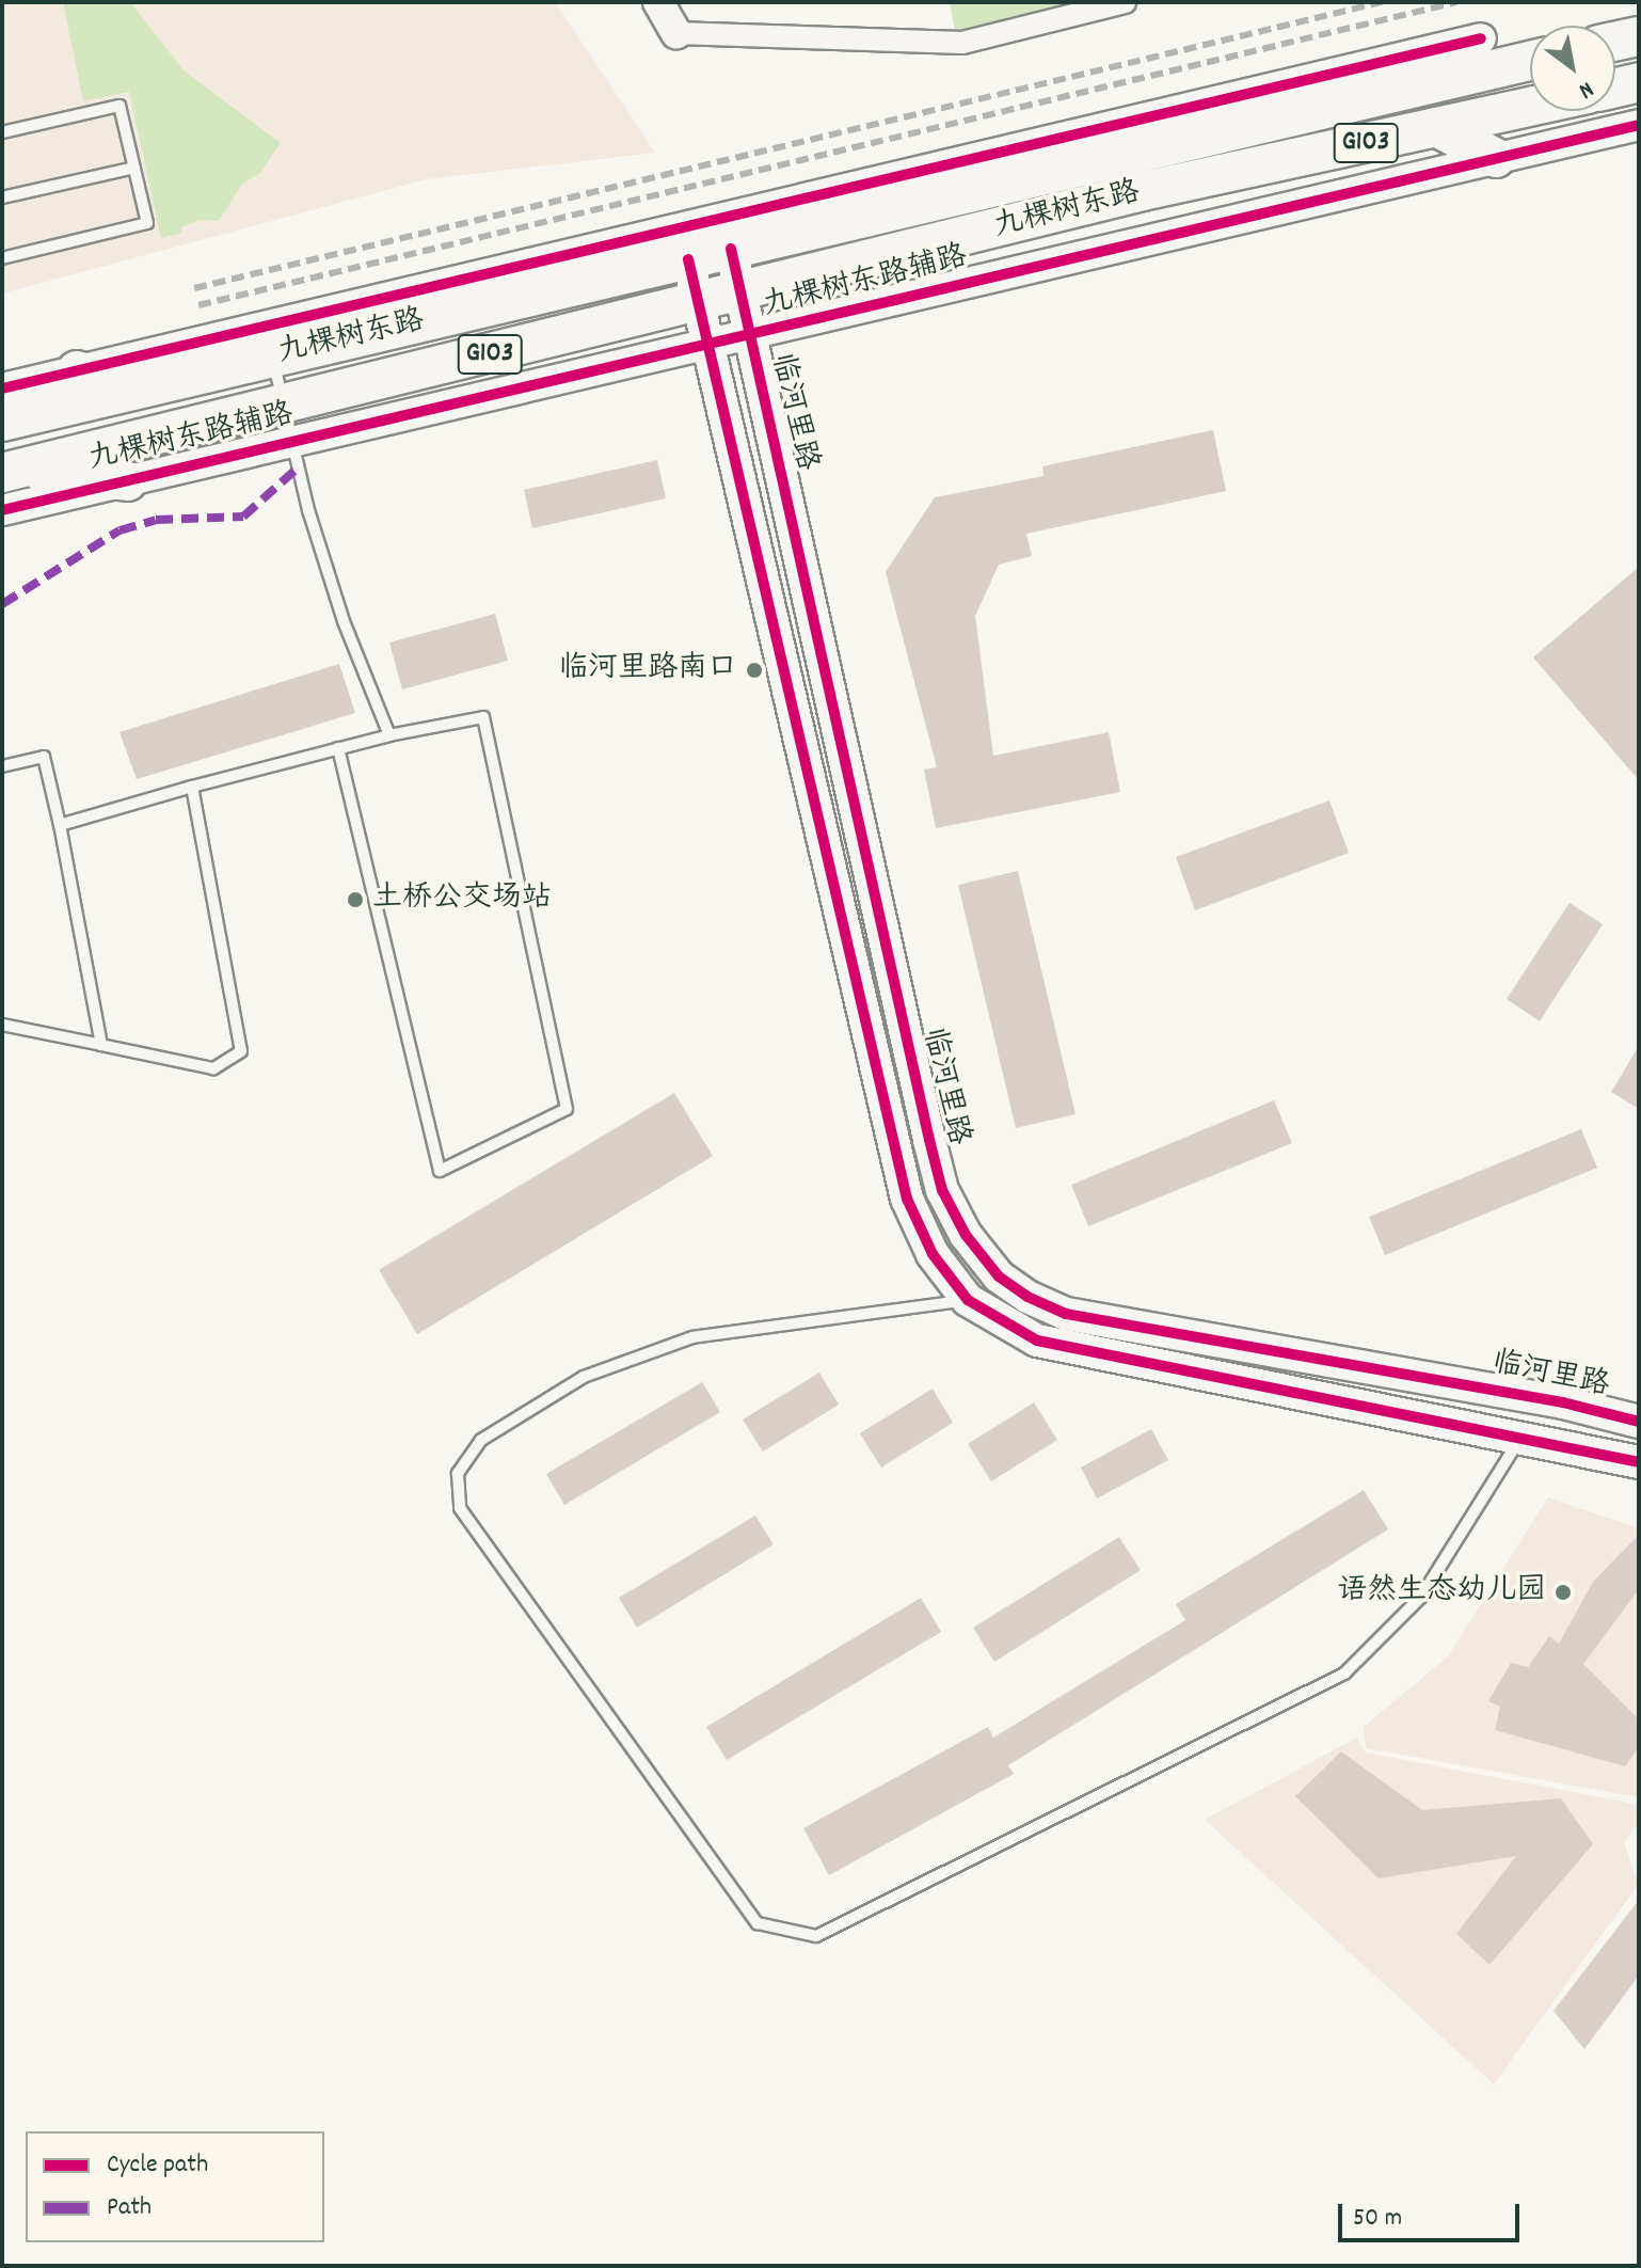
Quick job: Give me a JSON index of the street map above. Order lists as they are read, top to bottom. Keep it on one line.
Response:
{"streets":{"highway":["G103","九棵树东路"],"main road":["临河里路"],"street":["九棵树东路辅路"]},"crossings":[["九棵树东路","九棵树东路辅路"],["九棵树东路","临河里路"],["九棵树东路辅路","临河里路"]],"places":["临河里路南口","土桥公交场站","语然生态幼儿园"],"legend":["Cycle path","Path"],"scale_bar":"50 m","north":"bottom right"}
